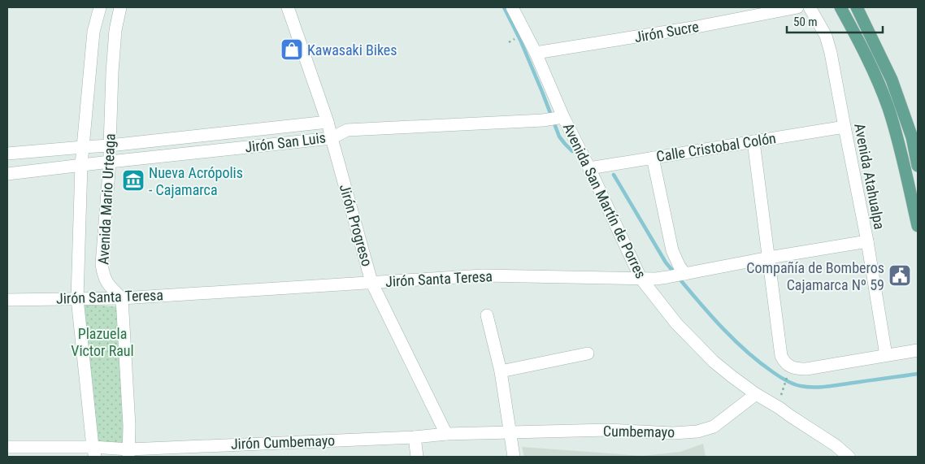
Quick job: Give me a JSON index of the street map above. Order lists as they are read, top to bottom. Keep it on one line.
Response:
{"streets":{"street":["Jirón Sucre","Jirón San Luis","Calle Cristobal Colón","Avenida Atahualpa","Avenida Mario Urteaga","Avenida San Martín de Porres","Jirón Progreso","Jirón Santa Teresa","Cumbemayo","Jirón Cumbemayo"]},"crossings":[["Jirón Sucre","Avenida San Martín de Porres"],["Jirón San Luis","Avenida Mario Urteaga"],["Jirón San Luis","Avenida San Martín de Porres"],["Jirón San Luis","Jirón Progreso"],["Calle Cristobal Colón","Avenida Atahualpa"],["Calle Cristobal Colón","Avenida San Martín de Porres"],["Avenida Atahualpa","Jirón Santa Teresa"],["Avenida Mario Urteaga","Jirón Santa Teresa"],["Avenida Mario Urteaga","Jirón Cumbemayo"],["Avenida San Martín de Porres","Jirón Santa Teresa"],["Avenida San Martín de Porres","Cumbemayo"],["Jirón Progreso","Jirón Santa Teresa"],["Jirón Progreso","Jirón Cumbemayo"],["Cumbemayo","Jirón Cumbemayo"]],"parks":["Plazuela Victor Raul"],"places":{"shop":["Kawasaki Bikes"],"museum":["Nueva Acrópolis - Cajamarca"],"public building":["Compañía de Bomberos Cajamarca Nº 59"]},"scale_bar":"50 m"}
